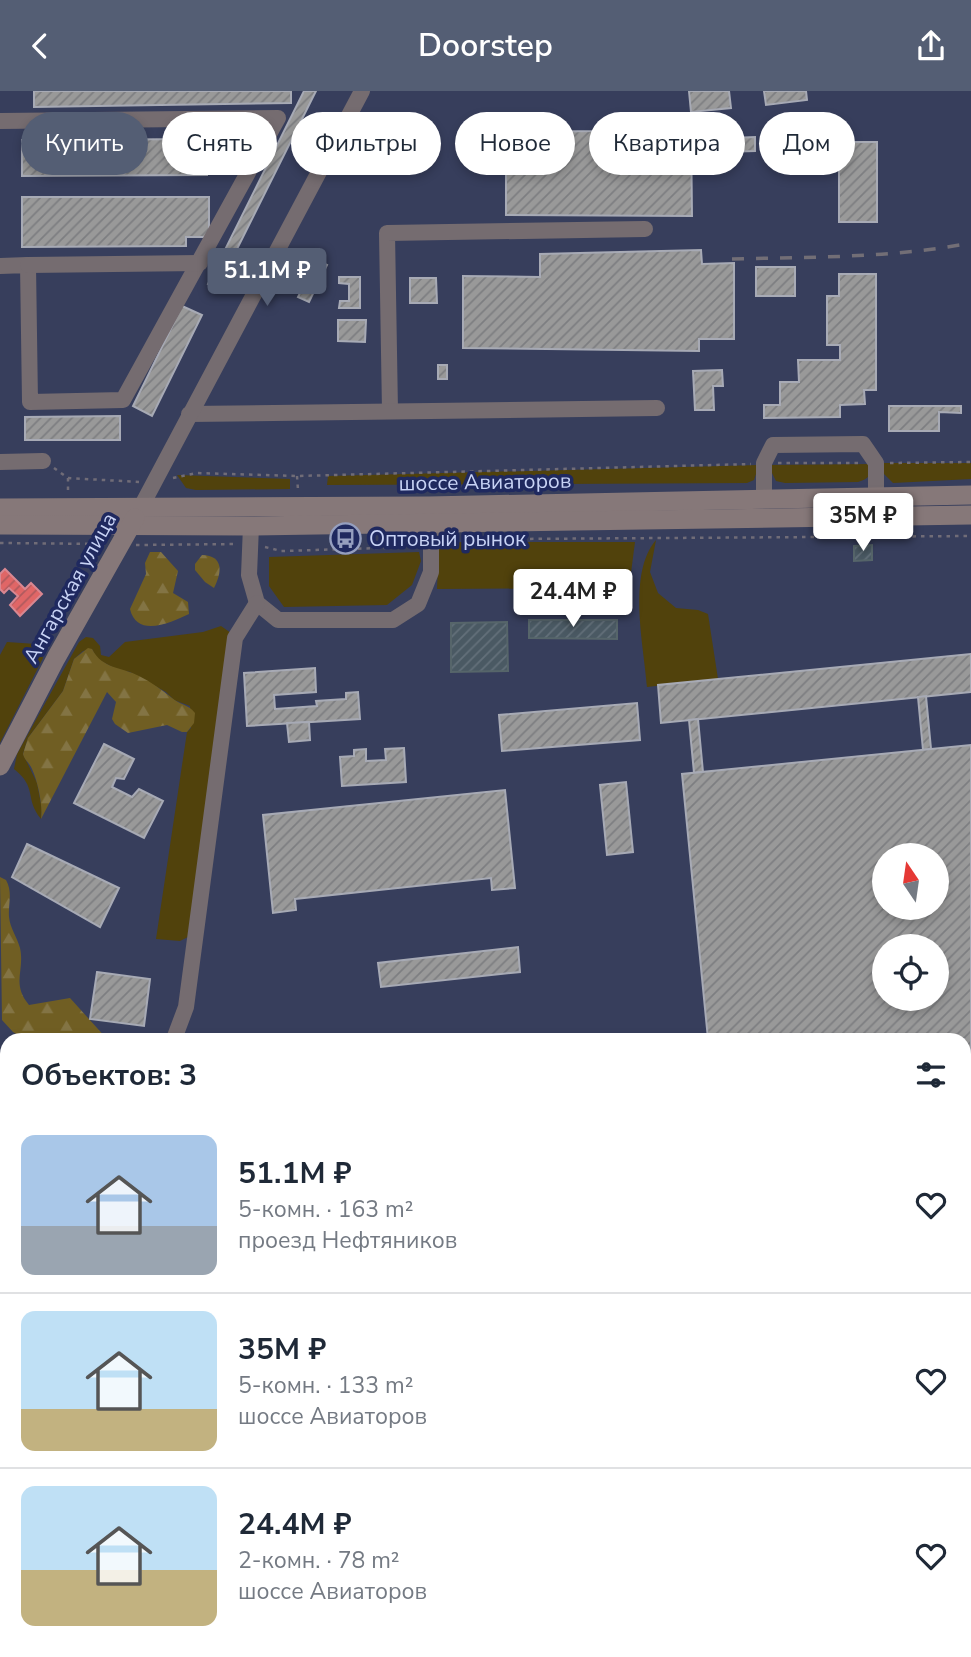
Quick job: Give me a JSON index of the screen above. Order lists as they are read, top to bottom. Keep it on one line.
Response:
{"streets":{"main road":["шоссе Авиаторов","Ангарская улица"]},"crossings":[["шоссе Авиаторов","Ангарская улица"]],"places":{"bus stop":["Оптовый рынок"]},"north":"top","page":{"header":"Doorstep","chip":["Купить","Снять","Фильтры","Новое","Квартира","Дом"],"price":["51.1M ₽","35M ₽","24.4M ₽"],"heading":"Объектов: 3","list":[{"name":"51.1M ₽","note":"5-комн. · 163 m² · проезд Нефтяников"},{"name":"35M ₽","note":"5-комн. · 133 m² · шоссе Авиаторов"},{"name":"24.4M ₽","note":"2-комн. · 78 m² · шоссе Авиаторов"}]}}
